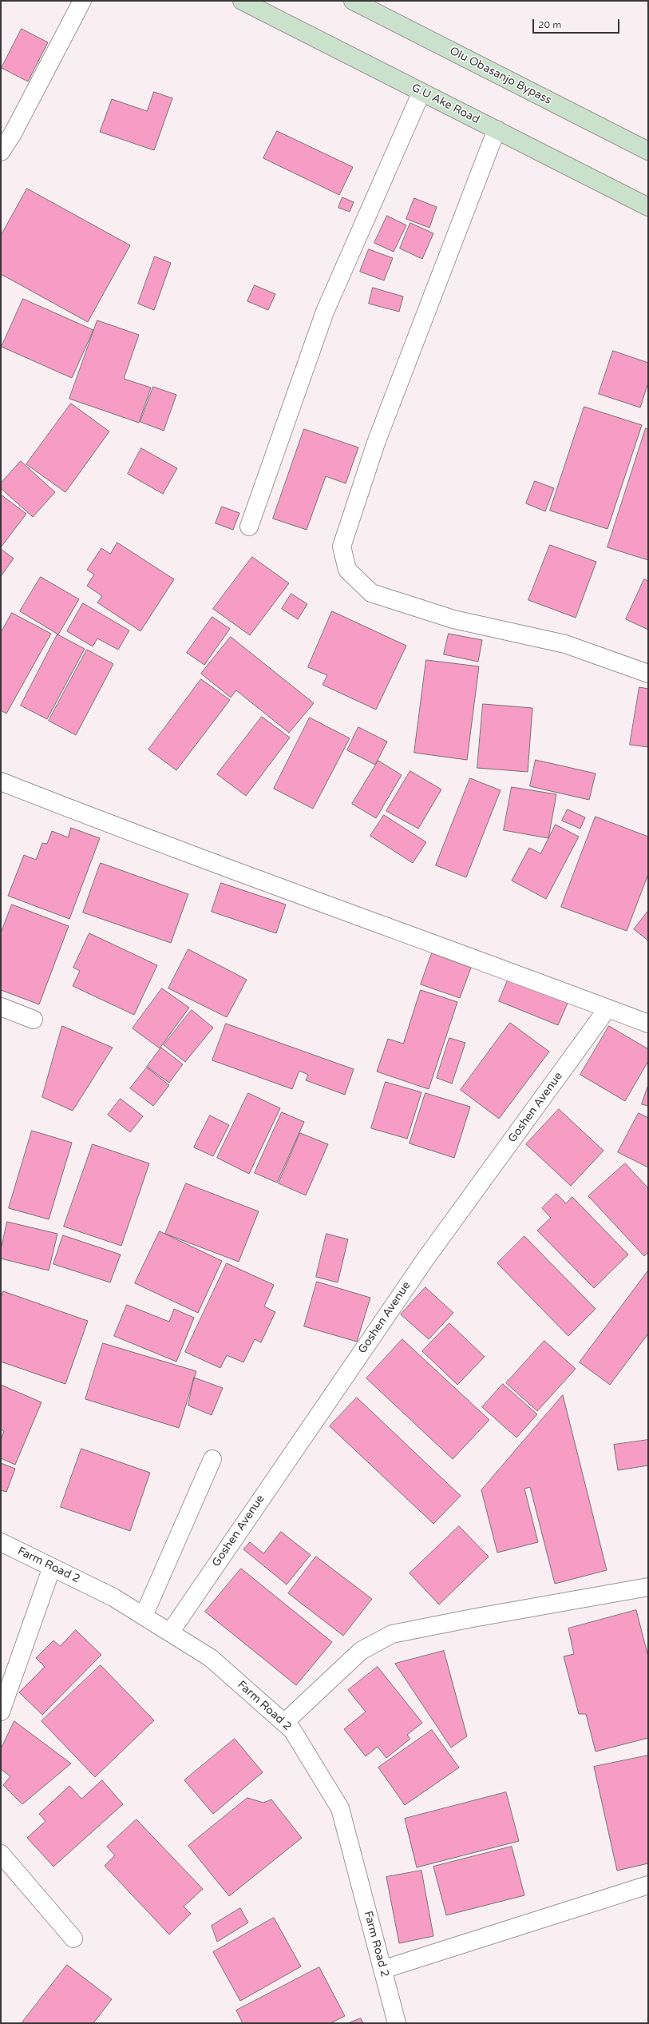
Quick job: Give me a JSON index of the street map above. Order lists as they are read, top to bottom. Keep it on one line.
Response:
{"streets":{"main road":["Olu Obasanjo Bypass","G.U Ake Road"],"street":["Goshen Avenue","Farm Road 2"]},"crossings":[["Goshen Avenue","Farm Road 2"]],"scale_bar":"20 m"}
